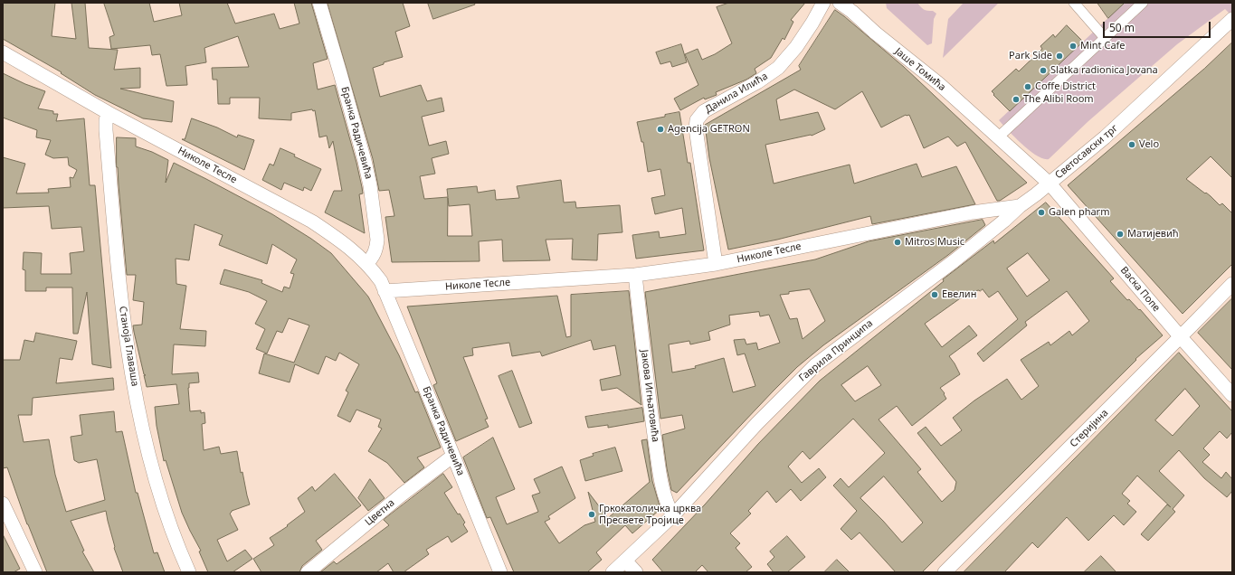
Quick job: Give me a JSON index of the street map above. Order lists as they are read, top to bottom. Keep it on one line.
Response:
{"streets":{"street":["Јаше Томића","Данила Илића","Бранка Радичевића","Светосавски трг","Николе Тесле","Васка Попе","Станоја Главаша","Гаврила Принципа","Јакова Игњатовића","Стеријина","Цветна"]},"crossings":[["Јаше Томића","Светосавски трг"],["Данила Илића","Николе Тесле"],["Бранка Радичевића","Николе Тесле"],["Бранка Радичевића","Цветна"],["Светосавски трг","Васка Попе"],["Светосавски трг","Гаврила Принципа"],["Николе Тесле","Станоја Главаша"],["Николе Тесле","Гаврила Принципа"],["Николе Тесле","Јакова Игњатовића"],["Васка Попе","Гаврила Принципа"],["Васка Попе","Стеријина"],["Гаврила Принципа","Јакова Игњатовића"]],"places":["Mint Cafe","Park Side","Slatka radionica Jovana","Coffe District","The Alibi Room","Agencija GETRON","Velo","Galen pharm","Матијевић","Mitros Music","Евелин","Гркокатоличка црква Пресвете Тројице"],"scale_bar":"50 m"}
